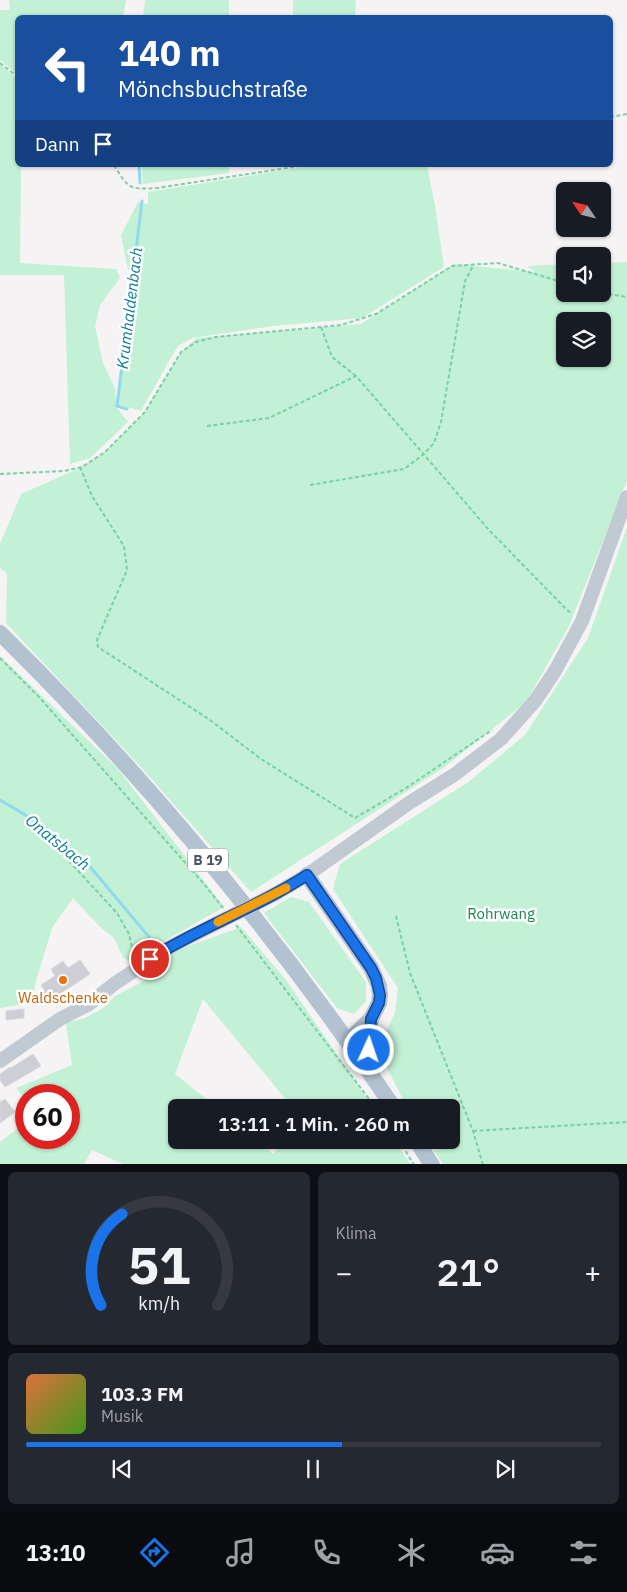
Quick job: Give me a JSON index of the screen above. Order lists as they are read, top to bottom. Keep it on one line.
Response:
{"streets":{"main road":["B 19"]},"water":["Krumhaldenbach","Onatsbach"],"parks":["Rohrwang"],"places":["Waldschenke"],"north":"top left","page":{"turn":["140 m","Mönchsbuchstraße"],"then":"Dann","limit":"60","trip":"13:11 · 1 Min. · 260 m","tile":"Klima","heat":["−","21°","+"],"song":["103.3 FM","Musik"],"tabs":"13:10","gauge":["51","km/h"]}}
